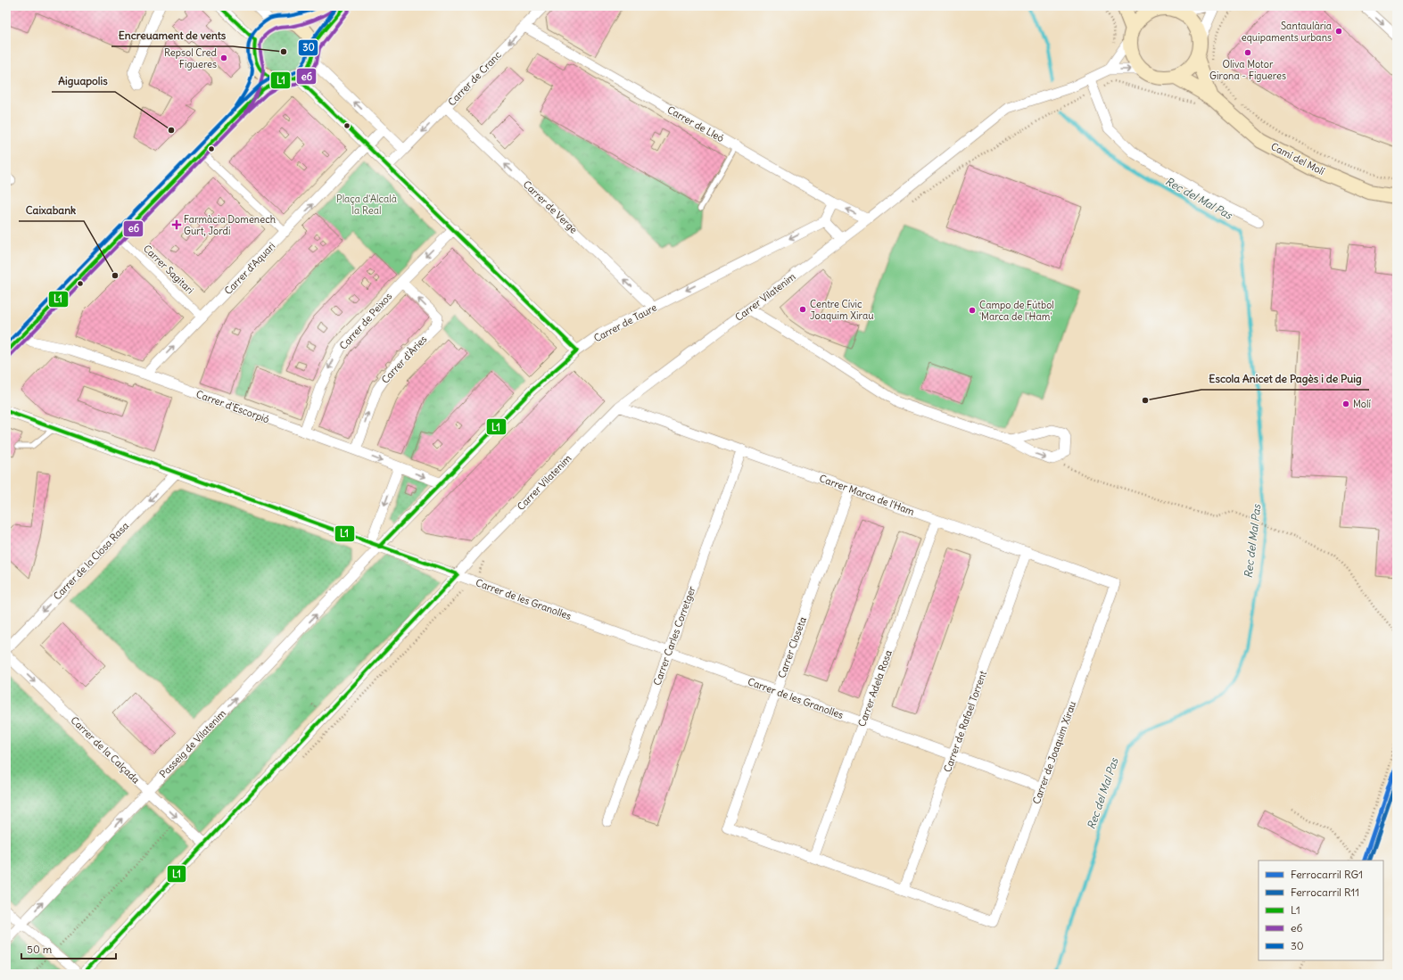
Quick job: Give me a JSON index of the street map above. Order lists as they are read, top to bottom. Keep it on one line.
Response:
{"streets":{"main road":["Camí del Molí"],"street":["Carrer de Cranc","Carrer de Lleó","Carrer de Verge","Carrer d'Aquari","Carrer Sagitari","Carrer Vilatenim","Carrer de Peixos","Carrer de Taure","Carrer d'Àries","Carrer d'Escorpió","Carrer Marca de l'Ham","Carrer de la Closa Rasa","Carrer de les Granolles","Carrer Carles Corretger","Carrer Closeta","Carrer Adela Rosa","Carrer de Rafael Torrent","Passeig de Vilatenim","Carrer de la Calçada","Carrer de Joaquim Xirau"]},"crossings":[["Carrer de Cranc","Carrer de Lleó"],["Carrer de Cranc","Carrer de Verge"],["Carrer de Lleó","Carrer Vilatenim"],["Camí del Molí","Carrer Vilatenim"],["Carrer de Verge","Carrer de Taure"],["Carrer d'Aquari","Carrer Sagitari"],["Carrer d'Aquari","Carrer d'Escorpió"],["Carrer Vilatenim","Carrer Marca de l'Ham"],["Carrer Vilatenim","Carrer de les Granolles"],["Carrer de Peixos","Carrer d'Àries"],["Carrer de Peixos","Carrer d'Escorpió"],["Carrer de Taure","Carrer d'Escorpió"],["Carrer de Taure","Carrer de les Granolles"],["Carrer de Taure","Passeig de Vilatenim"],["Carrer d'Àries","Carrer d'Escorpió"],["Carrer Marca de l'Ham","Carrer Carles Corretger"],["Carrer Marca de l'Ham","Carrer Closeta"],["Carrer Marca de l'Ham","Carrer Adela Rosa"],["Carrer Marca de l'Ham","Carrer de Rafael Torrent"],["Carrer Marca de l'Ham","Carrer de Joaquim Xirau"],["Carrer de la Closa Rasa","Carrer de les Granolles"],["Carrer de les Granolles","Carrer Carles Corretger"],["Carrer de les Granolles","Carrer Closeta"],["Carrer de les Granolles","Carrer Adela Rosa"],["Carrer de les Granolles","Carrer de Rafael Torrent"],["Carrer de les Granolles","Passeig de Vilatenim"],["Carrer de les Granolles","Carrer de Joaquim Xirau"],["Carrer Closeta","Carrer Adela Rosa"],["Carrer de Rafael Torrent","Carrer de Joaquim Xirau"],["Passeig de Vilatenim","Carrer de la Calçada"]],"one_way":["Carrer de Cranc","Carrer d'Aquari","Carrer de Peixos","Carrer d'Àries","Carrer de la Closa Rasa","Carrer de la Calçada"],"water":["Rec del Mal Pas"],"parks":["Plaça d'Alcalà la Real"],"places":{"other":["Santaulària equipaments urbans","Encreuament de vents","Oliva Motor Girona - Figueres","Repsol Cred Figueres","Aiguapolis","Caixabank","Centre Cívic Joaquim Xirau","Campo de Fútbol 'Marca de l'Ham'","Escola Anicet de Pagès i de Puig","Molí"],"health":["Farmàcia Domenech Gurt, Jordi"]},"lines":["transit line L1","transit line 30","transit line e6","rail line RG1","rail line R11"],"legend":["Ferrocarril RG1","Ferrocarril R11","L1","e6","30"],"scale_bar":"50 m"}
